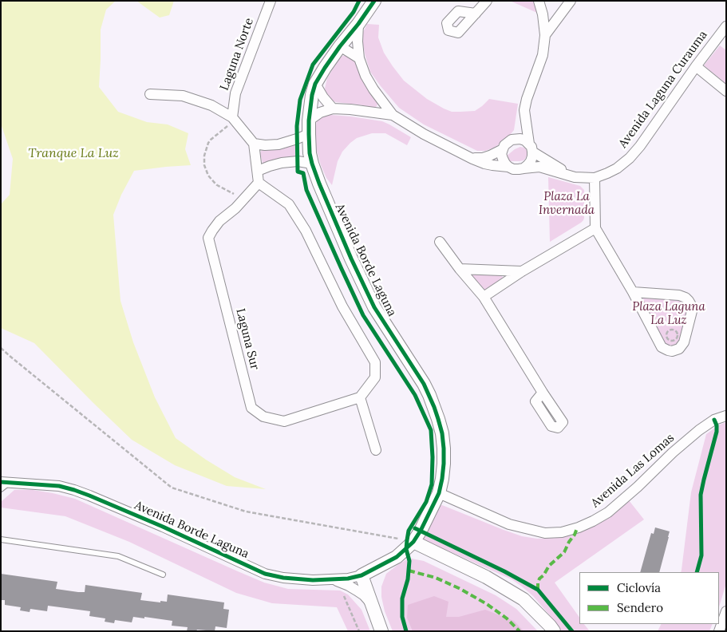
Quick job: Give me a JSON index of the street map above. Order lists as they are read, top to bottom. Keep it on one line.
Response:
{"streets":{"street":["Laguna Norte","Avenida Laguna Curauma","Avenida Borde Laguna","Laguna Sur","Avenida Las Lomas"]},"crossings":[["Laguna Norte","Laguna Sur"],["Avenida Laguna Curauma","Avenida Borde Laguna"],["Avenida Borde Laguna","Avenida Las Lomas"]],"water":["Tranque La Luz"],"parks":["Plaza La Invernada","Plaza Laguna La Luz"],"legend":["Ciclovía","Sendero"]}
